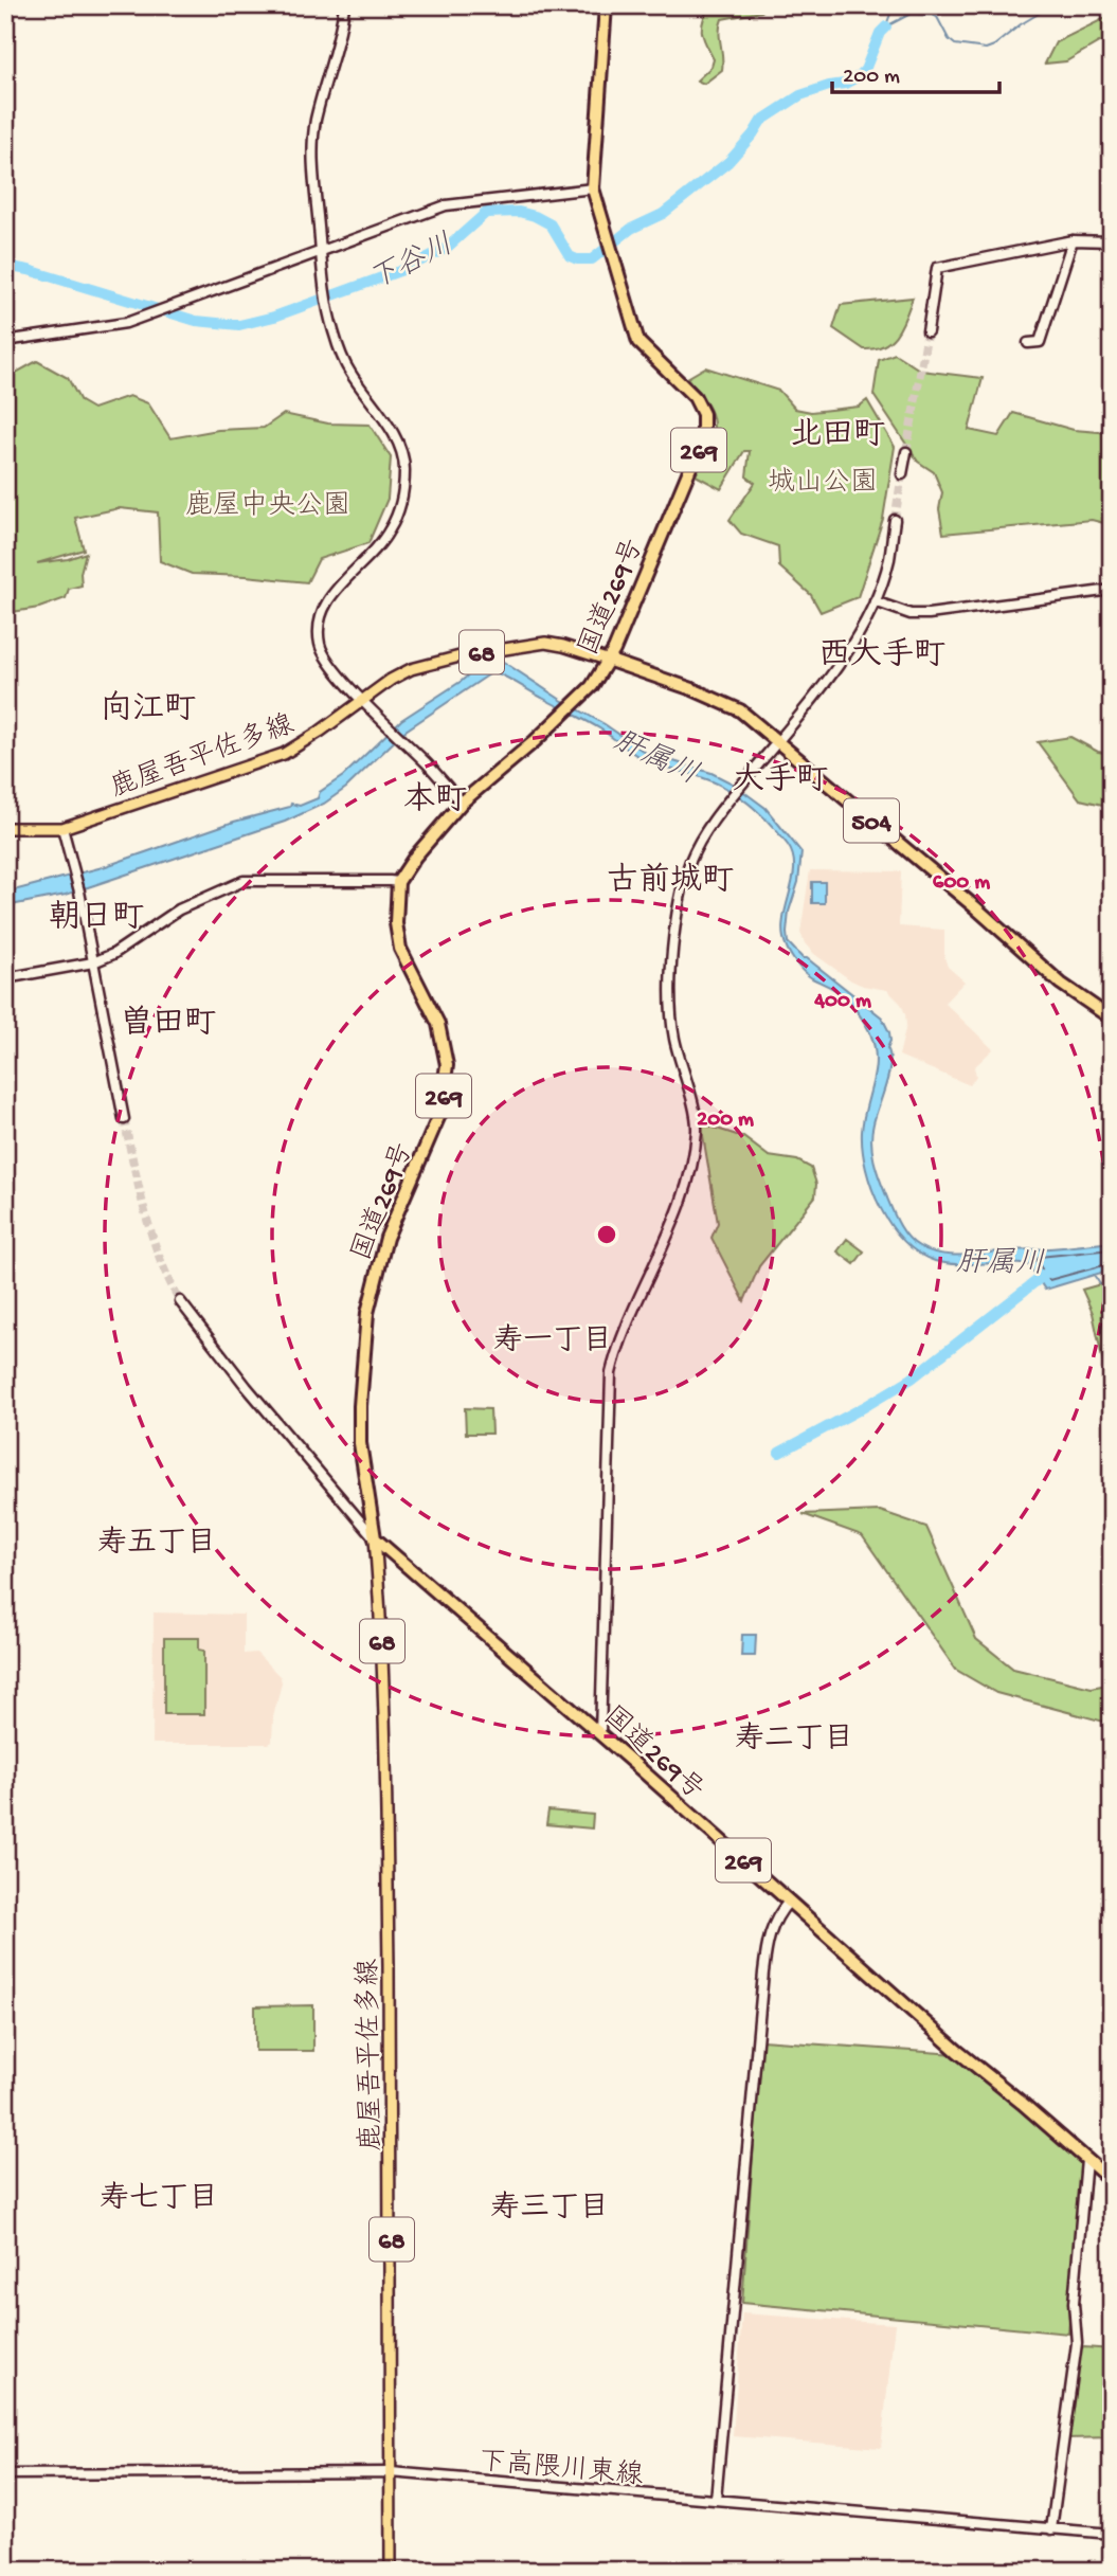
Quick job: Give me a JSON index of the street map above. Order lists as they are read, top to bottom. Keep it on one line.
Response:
{"streets":{"highway":["269","国道269号","504"],"main road":["68","鹿屋吾平佐多線"],"street":["下高隈川東線"]},"crossings":[["国道269号","鹿屋吾平佐多線"],["国道269号","504"],["鹿屋吾平佐多線","504"],["鹿屋吾平佐多線","下高隈川東線"]],"districts":["北田町","西大手町","向江町","大手町","本町","古前城町","朝日町","曽田町","寿一丁目","寿五丁目","寿二丁目","寿七丁目","寿三丁目"],"water":["下谷川","肝属川"],"parks":["城山公園","鹿屋中央公園"],"scale_bar":"200 m","rings":["600 m","400 m","200 m"]}
